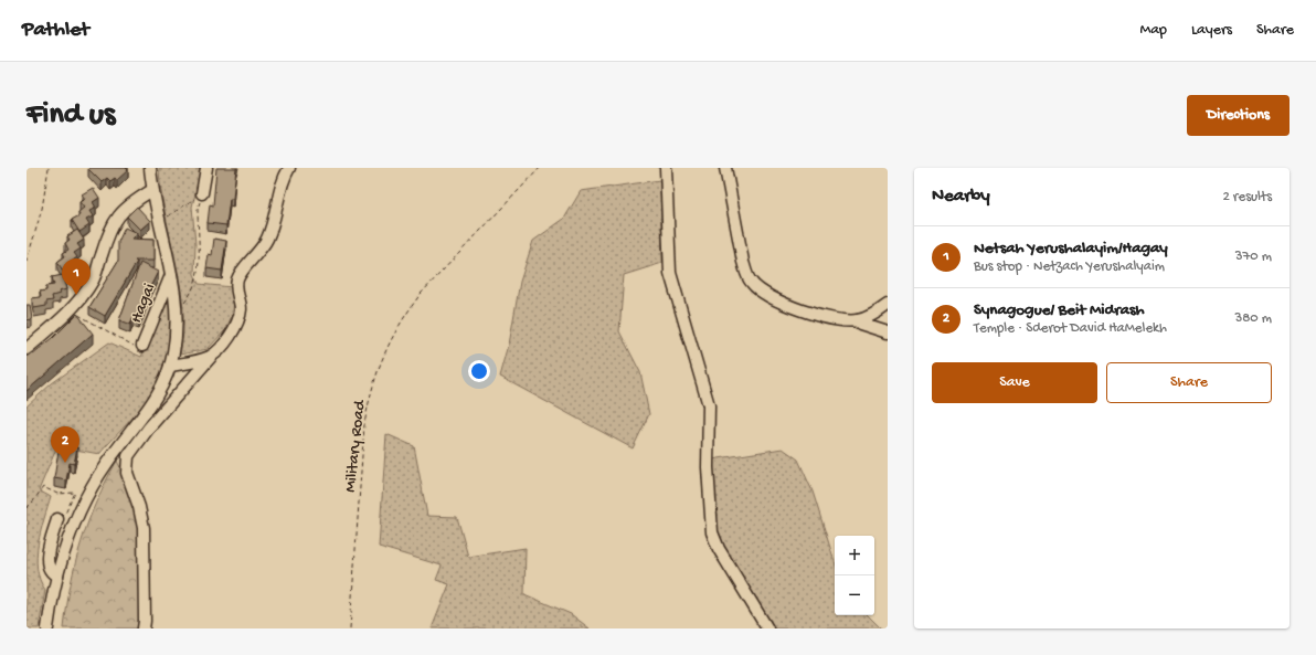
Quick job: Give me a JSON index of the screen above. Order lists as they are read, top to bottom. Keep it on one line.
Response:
{"streets":{"street":["Hagai"],"path":["Military Road"]},"page":{"header":"Pathlet","nav":["Map","Layers","Share"],"buttons":["Directions",["Save","Share"]],"title":"Find us","heading":["Nearby","2 results"],"list":[{"mark":"1","name":"Netsah Yerushalayim/Hagay","note":"Bus stop · Netzach Yerushalyaim","value":"370 m"},{"mark":"2","name":"Synagogue/ Beit Midrash","note":"Temple · Sderot David HaMelekh","value":"380 m"}],"pins":["1","2"],"map_buttons":["+","−"]}}
